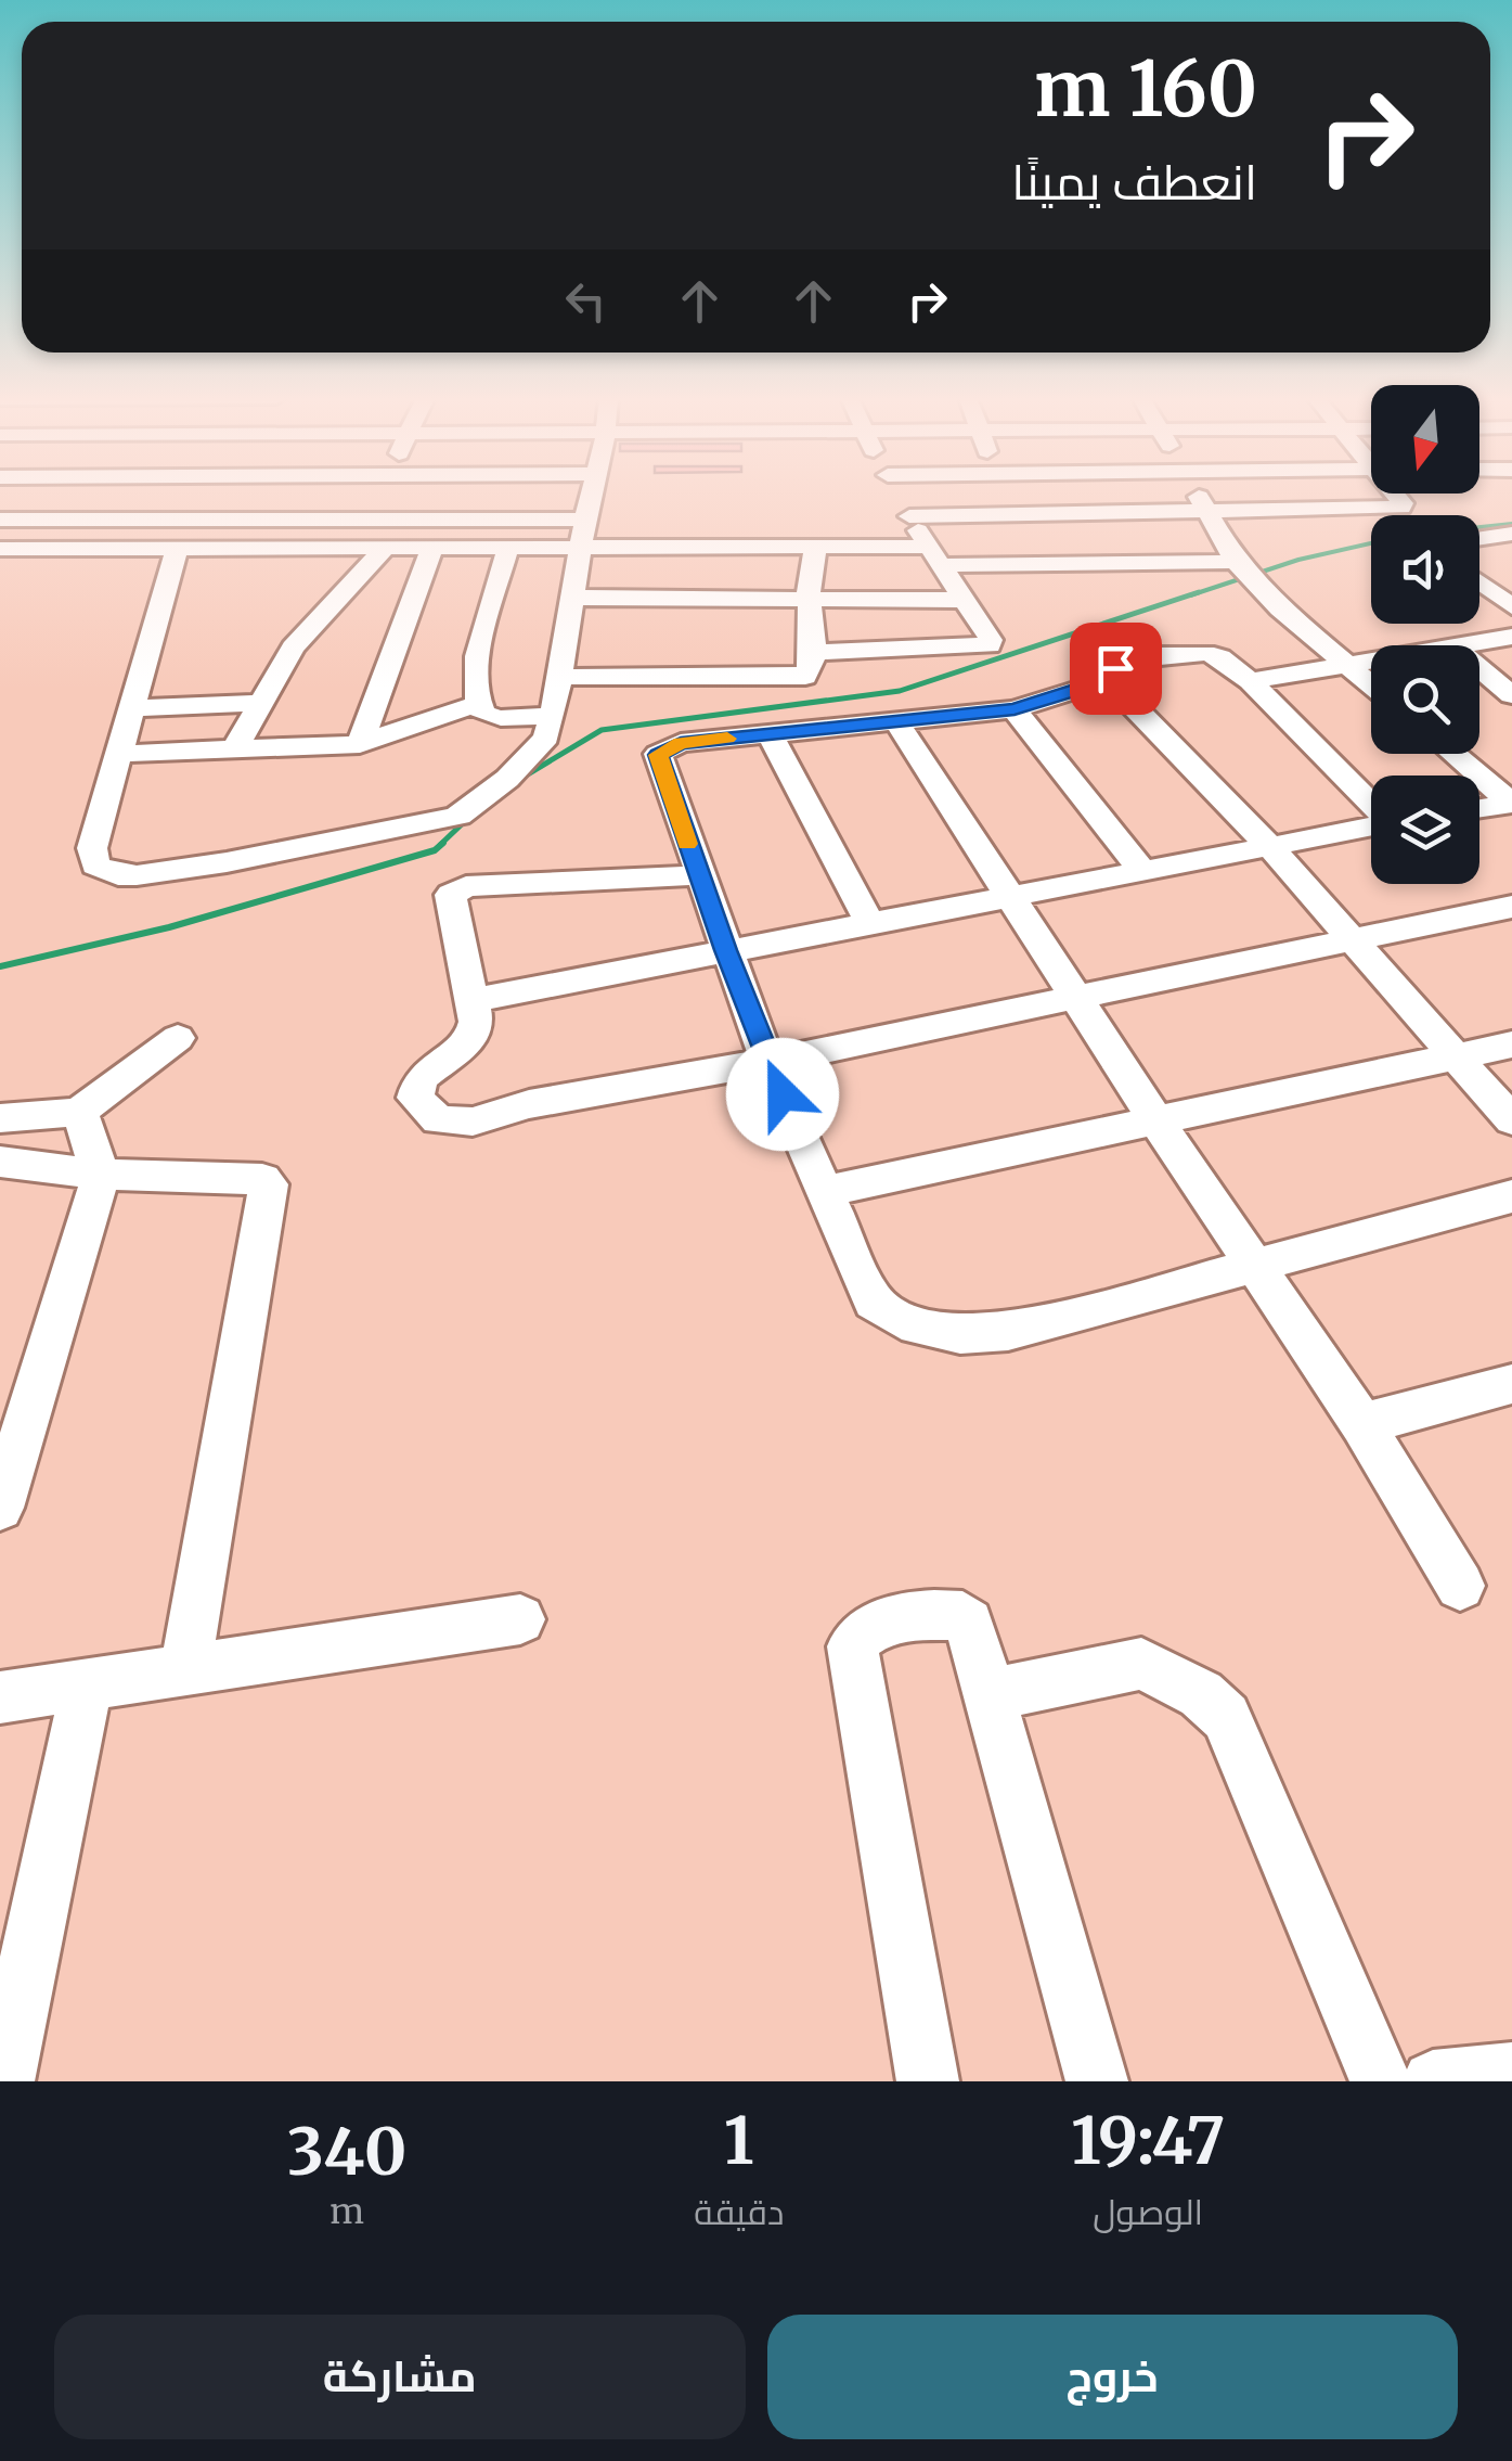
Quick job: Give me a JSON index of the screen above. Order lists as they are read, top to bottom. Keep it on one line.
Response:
{"north":"bottom","page":{"turn":["160 m","انعطف يمينًا"],"eta":["19:47","الوصول","1","دقيقة","340","m"],"buttons":["خروج","مشاركة"]}}
